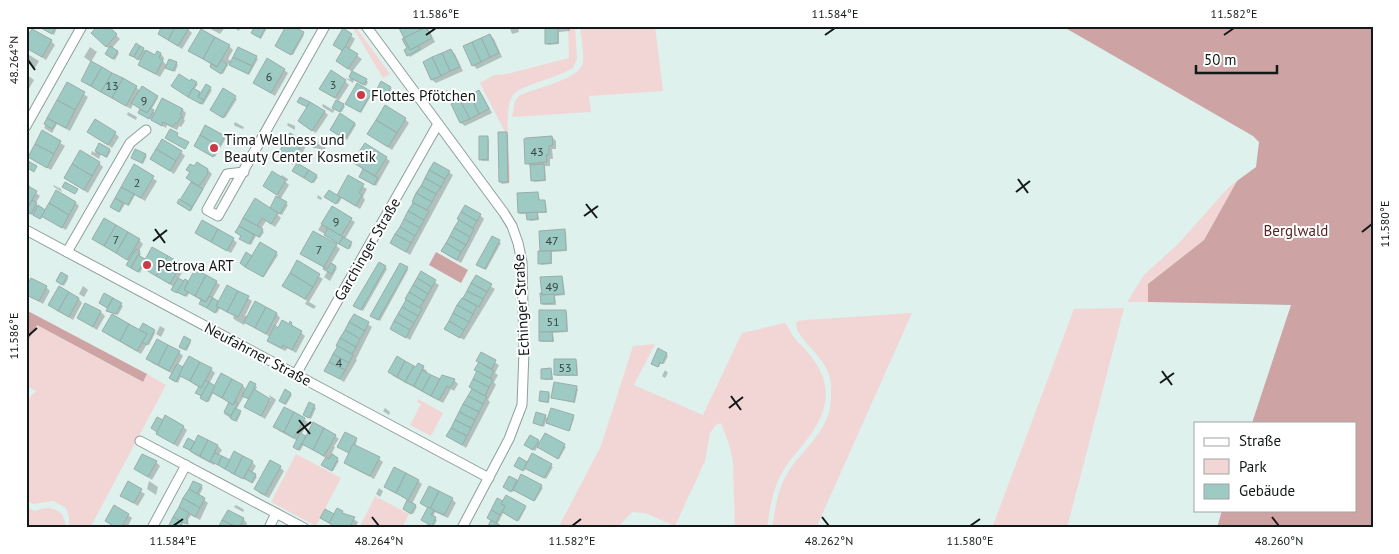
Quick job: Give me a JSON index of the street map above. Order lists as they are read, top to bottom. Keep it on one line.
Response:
{"streets":{"street":["Garchinger Straße","Echinger Straße","Neufahrner Straße"]},"crossings":[["Garchinger Straße","Echinger Straße"],["Garchinger Straße","Neufahrner Straße"],["Echinger Straße","Neufahrner Straße"]],"parks":["Berglwald"],"places":["Flottes Pfötchen","Tima Wellness und Beauty Center Kosmetik","Petrova ART"],"house_numbers":["6","3","13","9","43","2","9","7","47","7","49","51","4","53"],"legend":["Straße","Park","Gebäude"],"scale_bar":"50 m","coordinates":["11.586°E","11.584°E","11.582°E","48.264°N","11.580°E","48.262°N","48.260°N"]}
